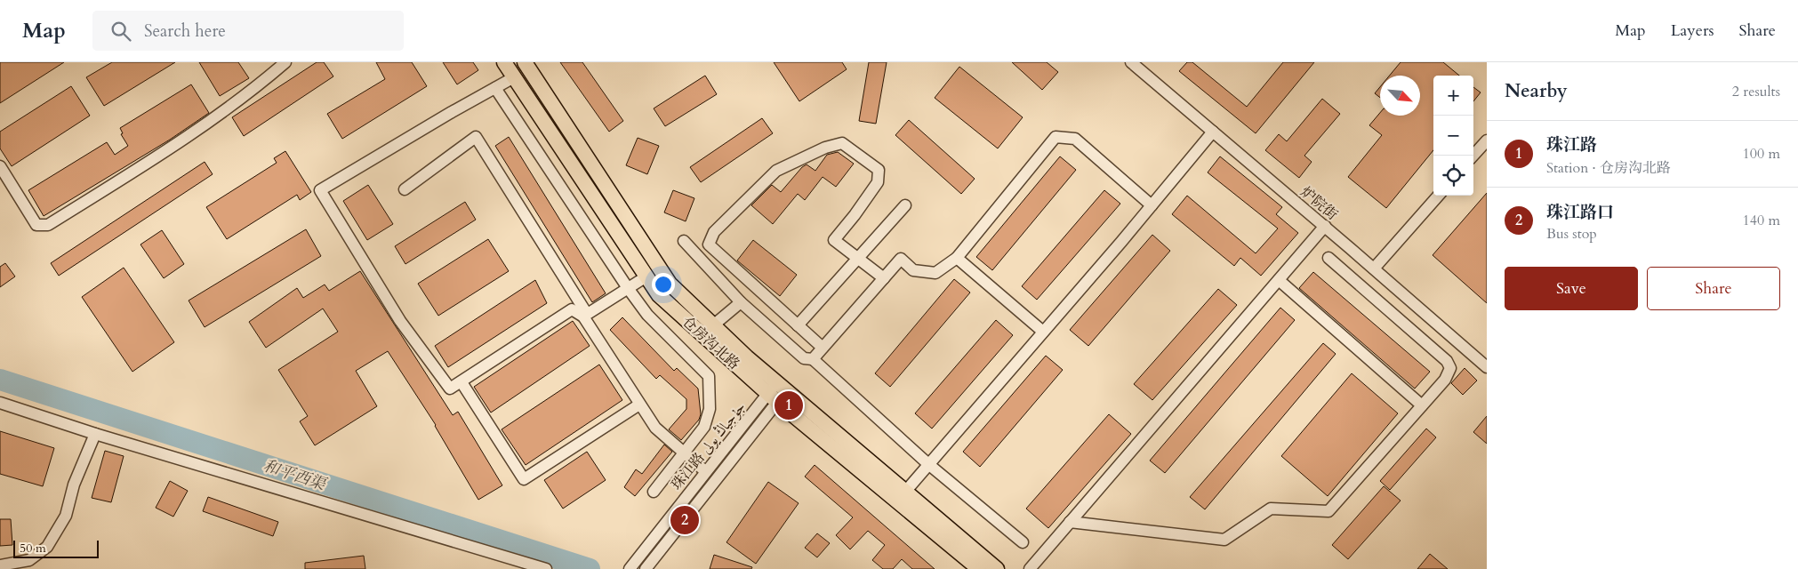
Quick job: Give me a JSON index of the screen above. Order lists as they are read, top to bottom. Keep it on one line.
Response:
{"streets":{"main road":["仓房沟北路"],"street":["炉院街","珠江路 جۇجياڭ يولى"]},"crossings":[["仓房沟北路","珠江路 جۇجياڭ يولى"]],"water":["和平西渠"],"scale_bar":"50 m","north":"bottom right","page":{"header":"Map","search":"Search here","nav":["Map","Layers","Share"],"heading":["Nearby","2 results"],"map_buttons":["+","−"],"list":[{"mark":"1","name":"珠江路","note":"Station · 仓房沟北路","value":"100 m"},{"mark":"2","name":"珠江路口","note":"Bus stop","value":"140 m"}],"buttons":["Save","Share"],"pins":["1","2"],"scale":"50 m"}}
